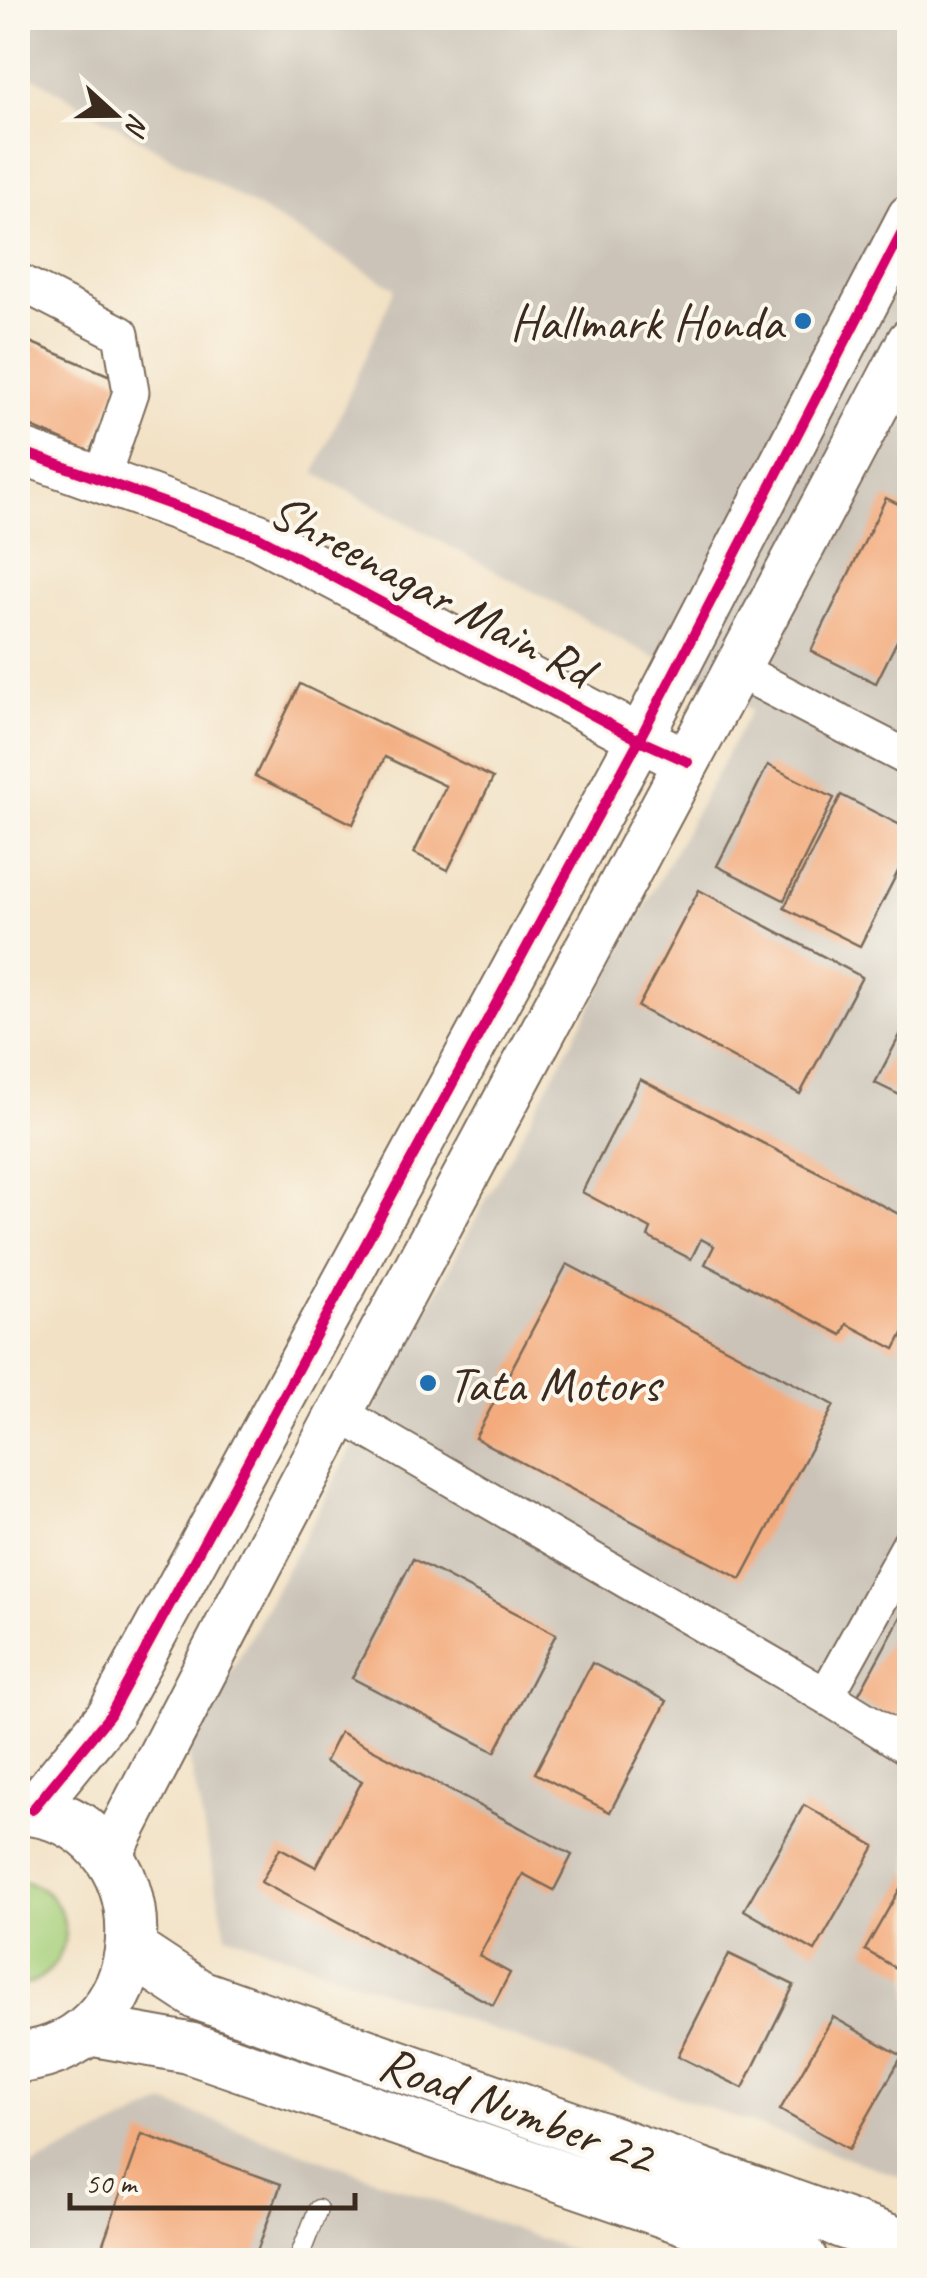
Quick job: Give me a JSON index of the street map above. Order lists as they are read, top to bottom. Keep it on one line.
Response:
{"streets":{"main road":["Road Number 22"],"street":["Shreenagar Main Rd"]},"places":["Hallmark Honda","Tata Motors"],"scale_bar":"50 m","north":"right"}
